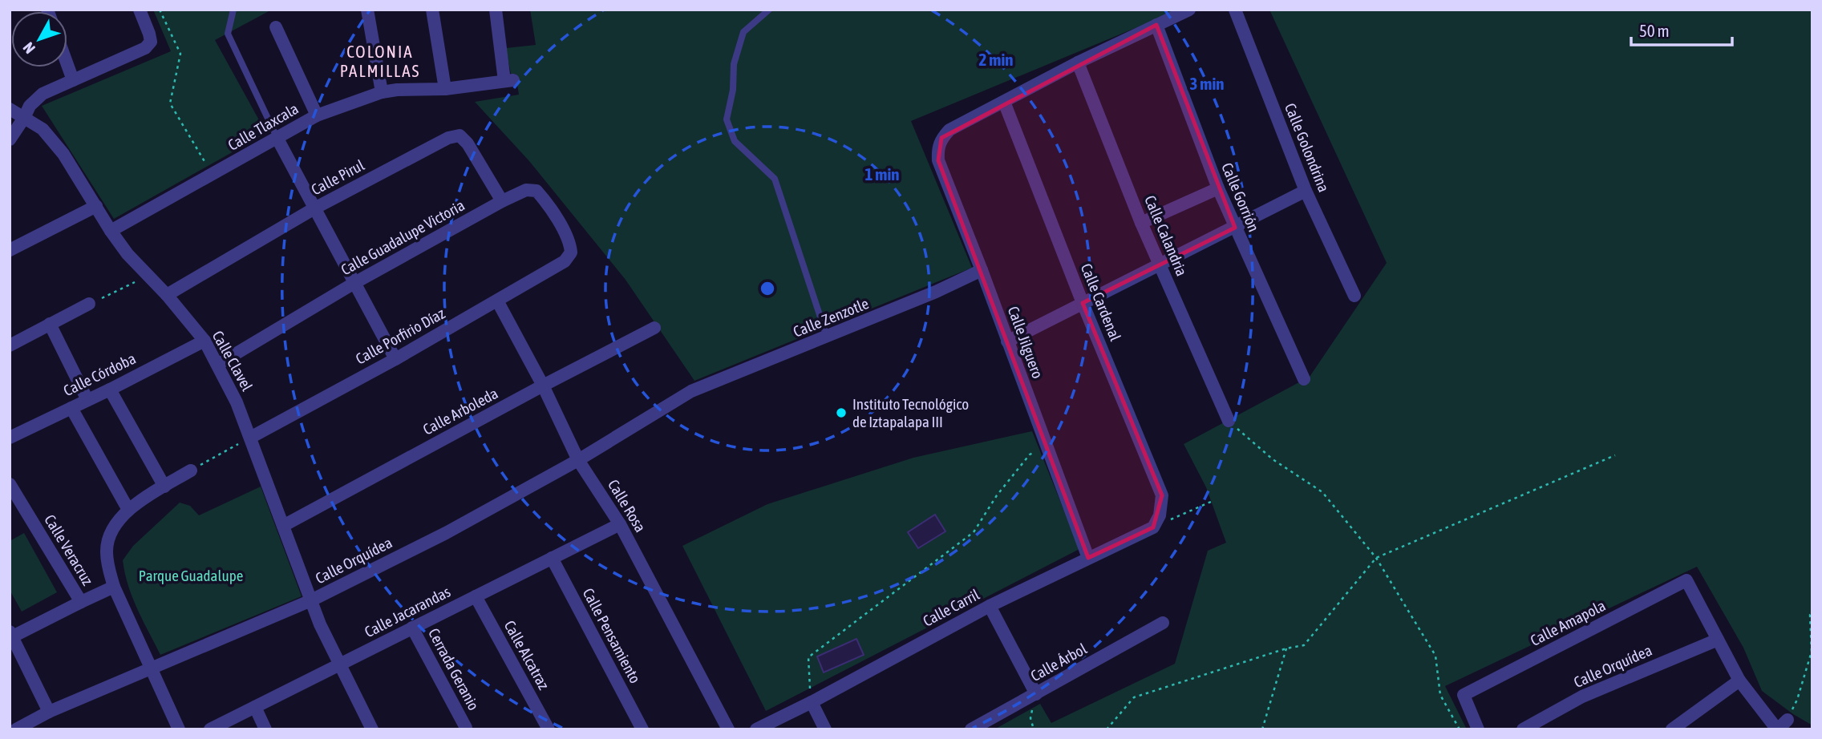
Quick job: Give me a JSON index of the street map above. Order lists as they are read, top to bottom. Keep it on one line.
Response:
{"streets":{"street":["Calle Tlaxcala","Calle Golondrina","Calle Pirul","Calle Gorrión","Calle Calandria","Calle Guadalupe Victoria","Calle Cardenal","Calle Zenzotle","Calle Porfirio Díaz","Calle Jilguero","Calle Clavel","Calle Córdoba","Calle Arboleda","Calle Rosa","Calle Veracruz","Calle Orquídea","Calle Carril","Calle Jacarandas","Calle Amapola","Calle Pensamiento","Calle Alcatraz","Calle Árbol","Cerrada Geranio"]},"crossings":[["Calle Tlaxcala","Calle Clavel"],["Calle Pirul","Calle Guadalupe Victoria"],["Calle Pirul","Calle Clavel"],["Calle Guadalupe Victoria","Calle Porfirio Díaz"],["Calle Guadalupe Victoria","Calle Clavel"],["Calle Cardenal","Calle Jilguero"],["Calle Cardenal","Calle Carril"],["Calle Zenzotle","Calle Jilguero"],["Calle Zenzotle","Calle Orquídea"],["Calle Porfirio Díaz","Calle Clavel"],["Calle Porfirio Díaz","Calle Rosa"],["Calle Jilguero","Calle Carril"],["Calle Clavel","Calle Córdoba"],["Calle Clavel","Calle Arboleda"],["Calle Clavel","Calle Orquídea"],["Calle Clavel","Calle Jacarandas"],["Calle Arboleda","Calle Rosa"],["Calle Rosa","Calle Orquídea"],["Calle Rosa","Calle Jacarandas"],["Calle Orquídea","Calle Amapola"],["Calle Jacarandas","Calle Pensamiento"],["Calle Jacarandas","Calle Alcatraz"],["Calle Jacarandas","Cerrada Geranio"]],"districts":["COLONIA PALMILLAS"],"parks":["Parque Guadalupe"],"places":["Instituto Tecnológico de Iztapalapa III"],"scale_bar":"50 m","north":"bottom left","rings":["2 min","3 min","1 min"]}
